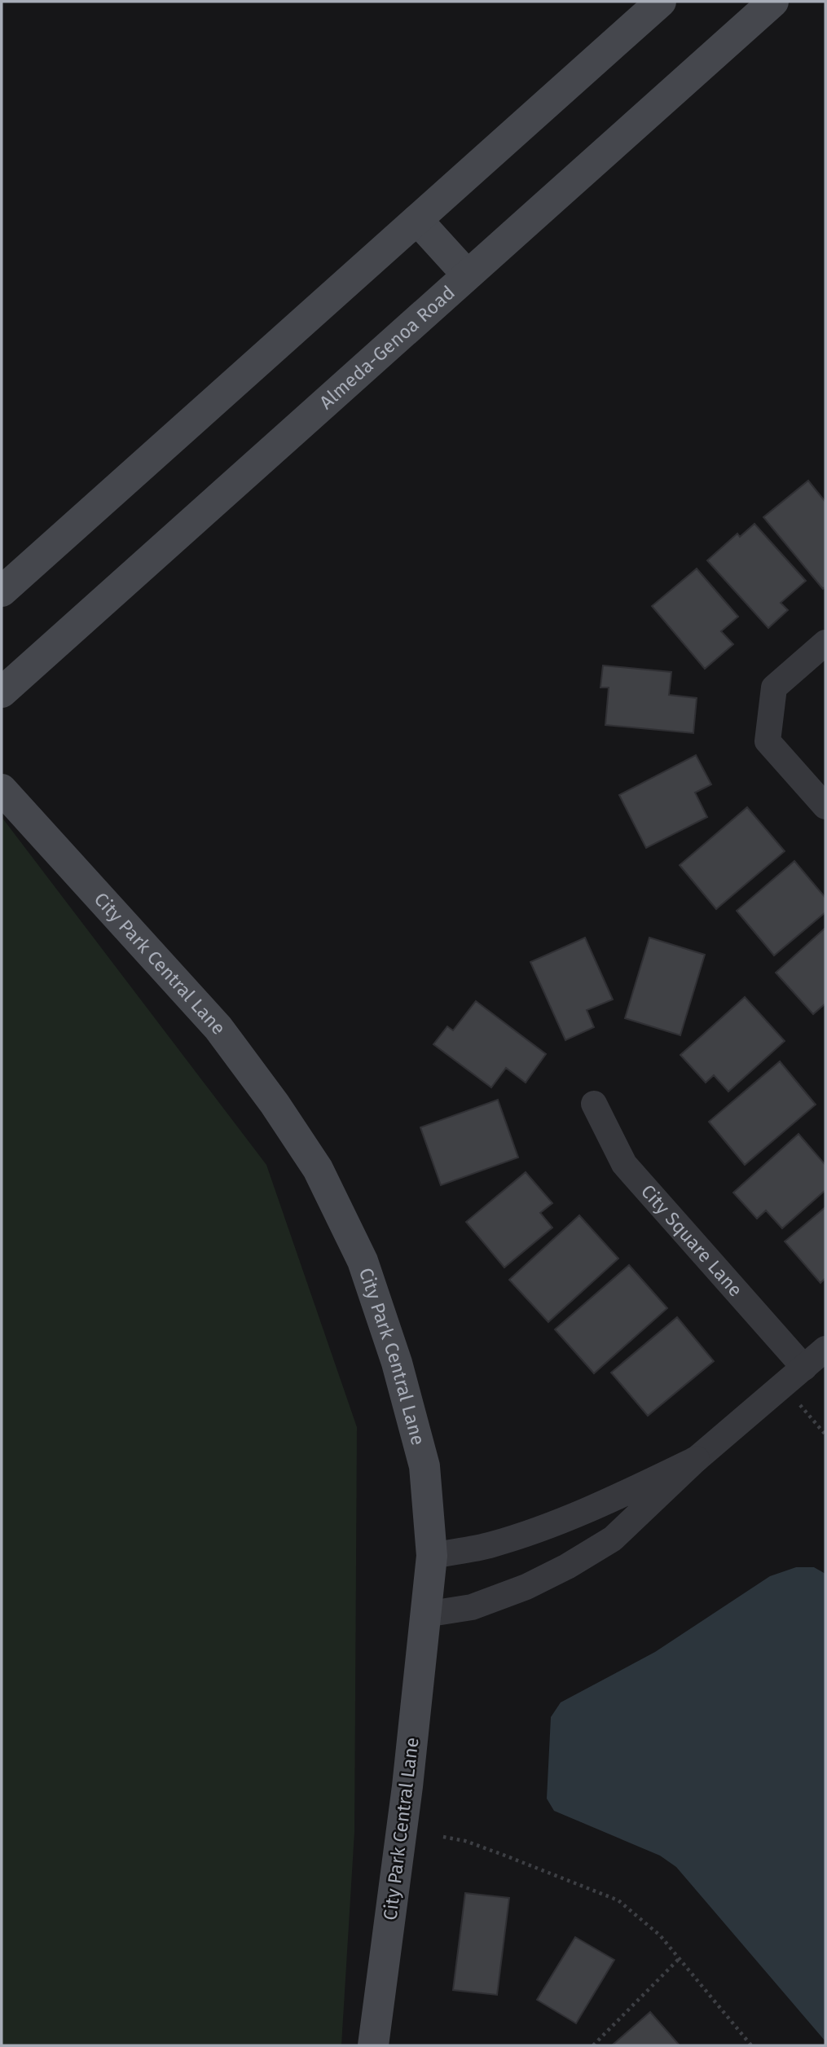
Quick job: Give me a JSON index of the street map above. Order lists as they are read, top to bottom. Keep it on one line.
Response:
{"streets":{"main road":["Almeda-Genoa Road","City Park Central Lane"],"street":["City Square Lane"]}}
